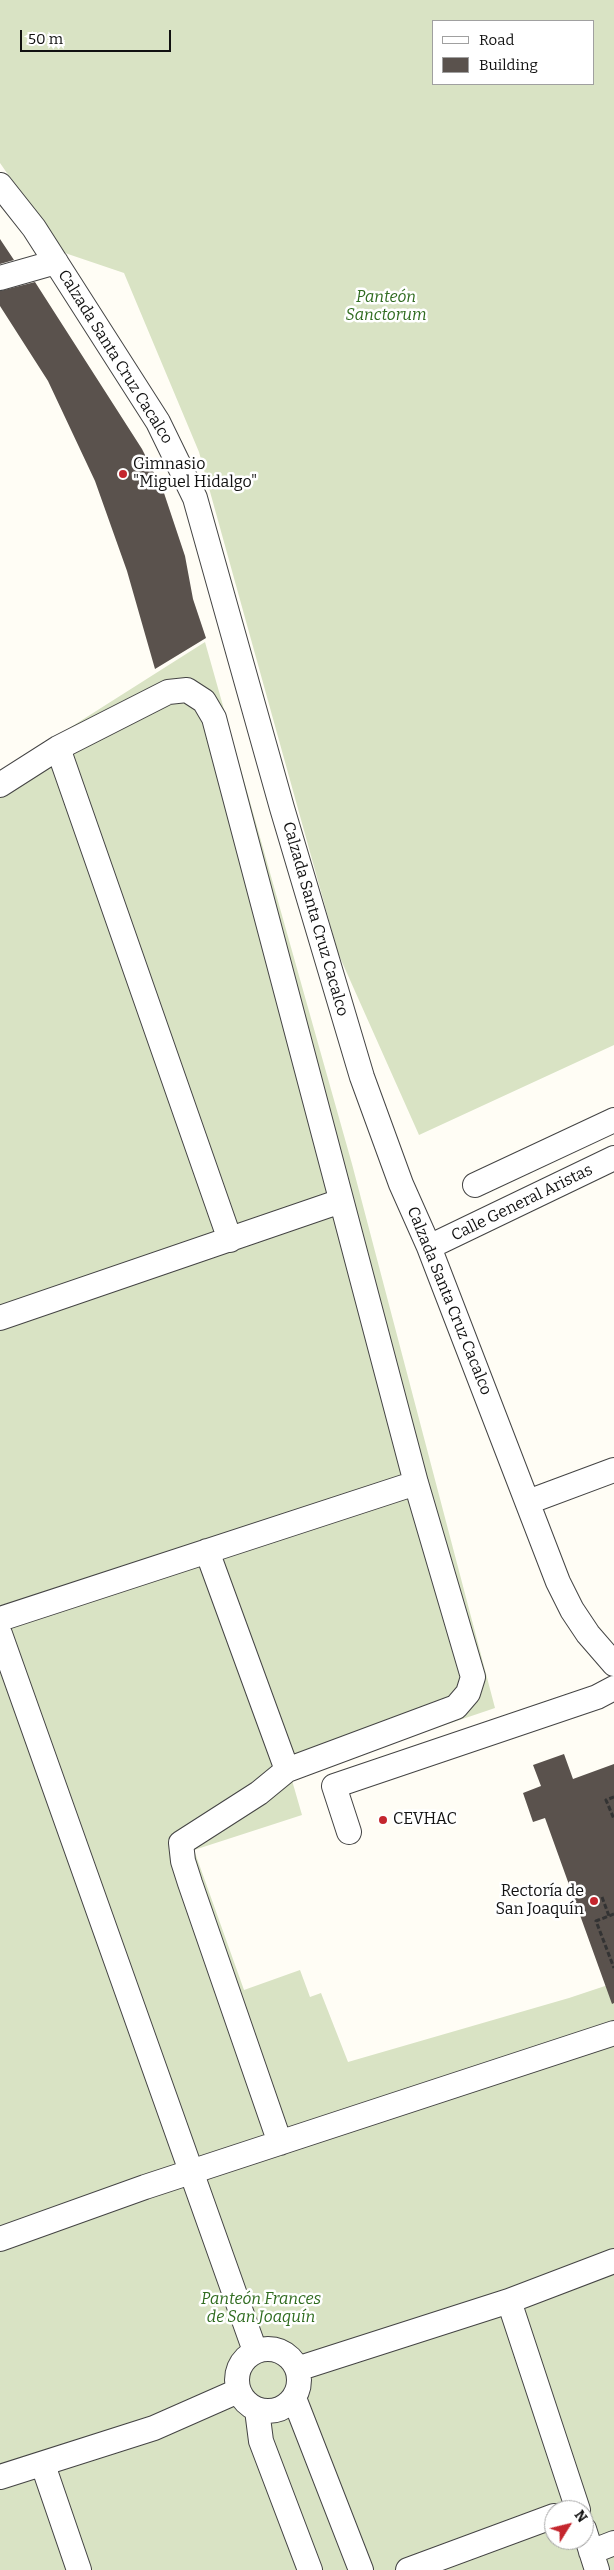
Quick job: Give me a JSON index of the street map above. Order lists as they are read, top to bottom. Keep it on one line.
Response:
{"streets":{"street":["Calzada Santa Cruz Cacalco","Calle General Aristas"]},"crossings":[["Calzada Santa Cruz Cacalco","Calle General Aristas"]],"parks":["Panteón Sanctorum","Panteón Frances de San Joaquín"],"places":["Gimnasio \"Miguel Hidalgo\"","CEVHAC","Rectoría de San Joaquín"],"legend":["Road","Building"],"scale_bar":"50 m","north":"top right"}
